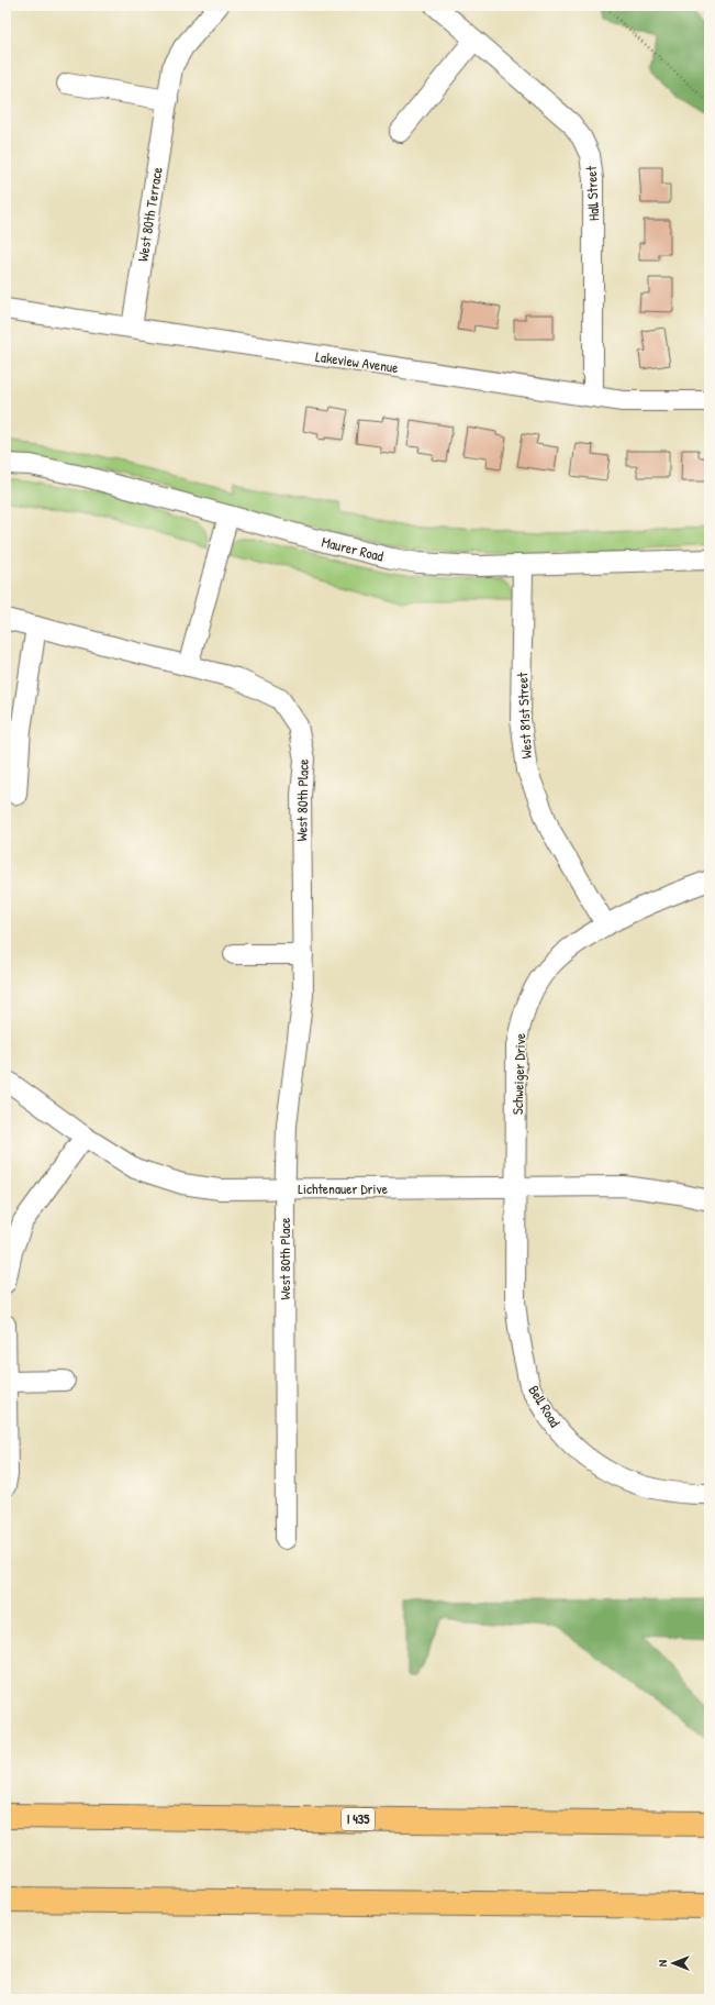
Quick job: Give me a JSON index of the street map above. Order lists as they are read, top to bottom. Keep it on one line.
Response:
{"streets":{"highway":["I 435"],"street":["Hall Street","West 80th Terrace","Lakeview Avenue","Maurer Road","West 81st Street","West 80th Place","Schweiger Drive","Lichtenauer Drive","Bell Road"]},"crossings":[["Hall Street","Lakeview Avenue"],["West 80th Terrace","Lakeview Avenue"],["Maurer Road","West 81st Street"],["West 81st Street","Schweiger Drive"],["West 80th Place","Lichtenauer Drive"],["Schweiger Drive","Lichtenauer Drive"],["Schweiger Drive","Bell Road"],["Lichtenauer Drive","Bell Road"]],"north":"left"}
